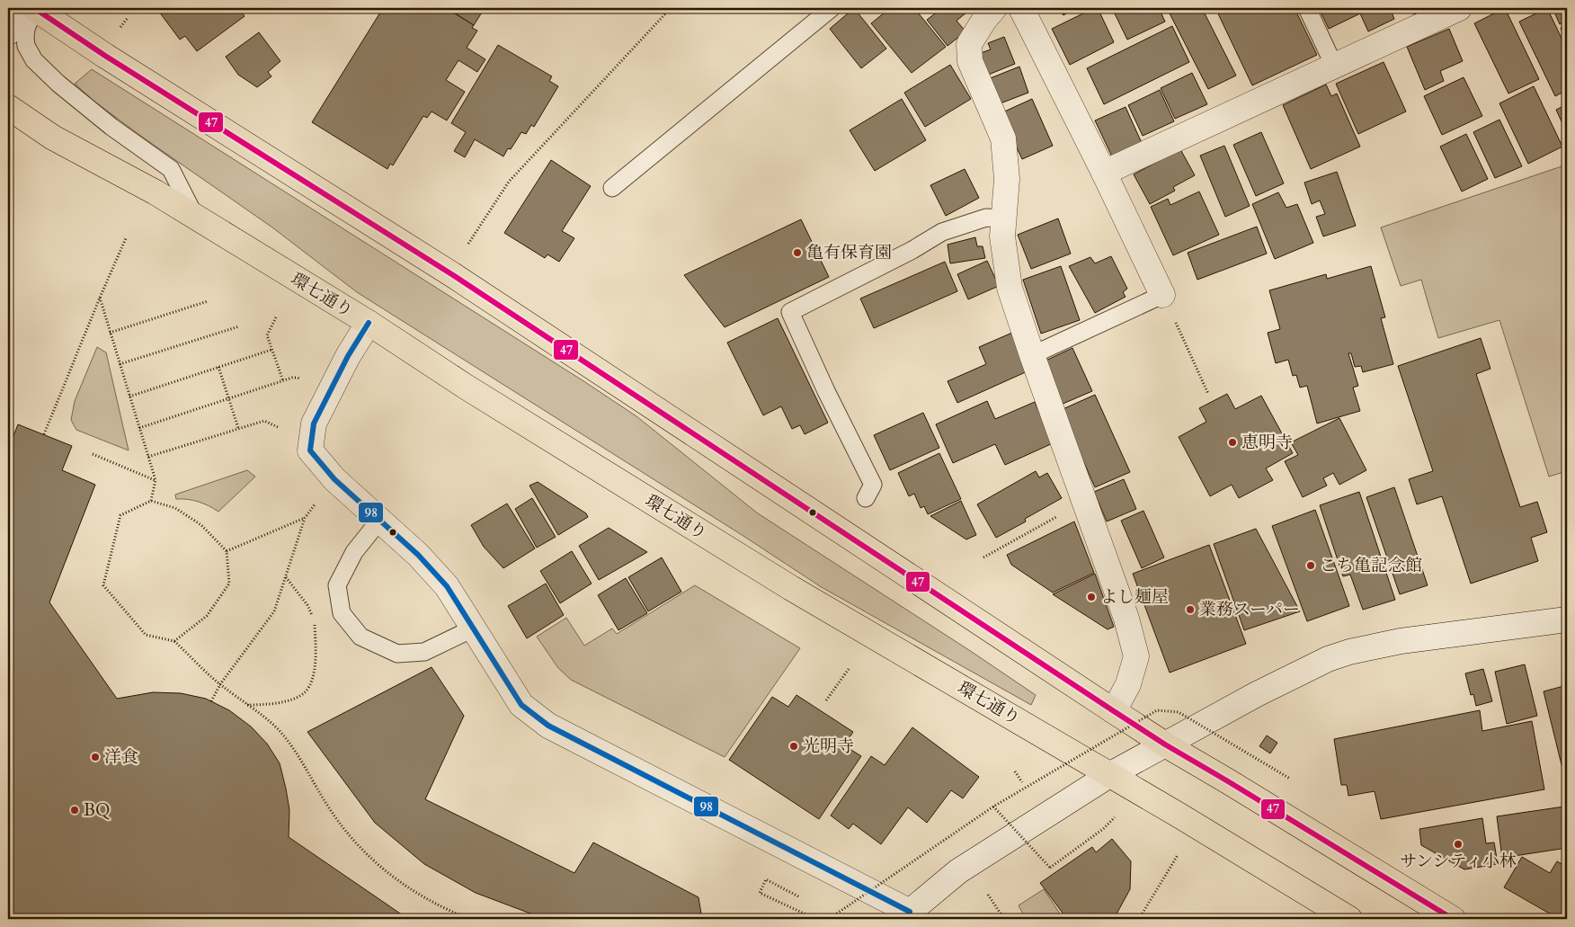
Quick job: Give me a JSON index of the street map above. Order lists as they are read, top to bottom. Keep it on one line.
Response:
{"streets":{"main road":["環七通り"]},"places":["亀有保育園","恵明寺","こち亀記念館","よし麺屋","業務スーパー","光明寺","洋食","BQ","サンシティ小林"],"lines":["transit line 47","transit line 98"]}
